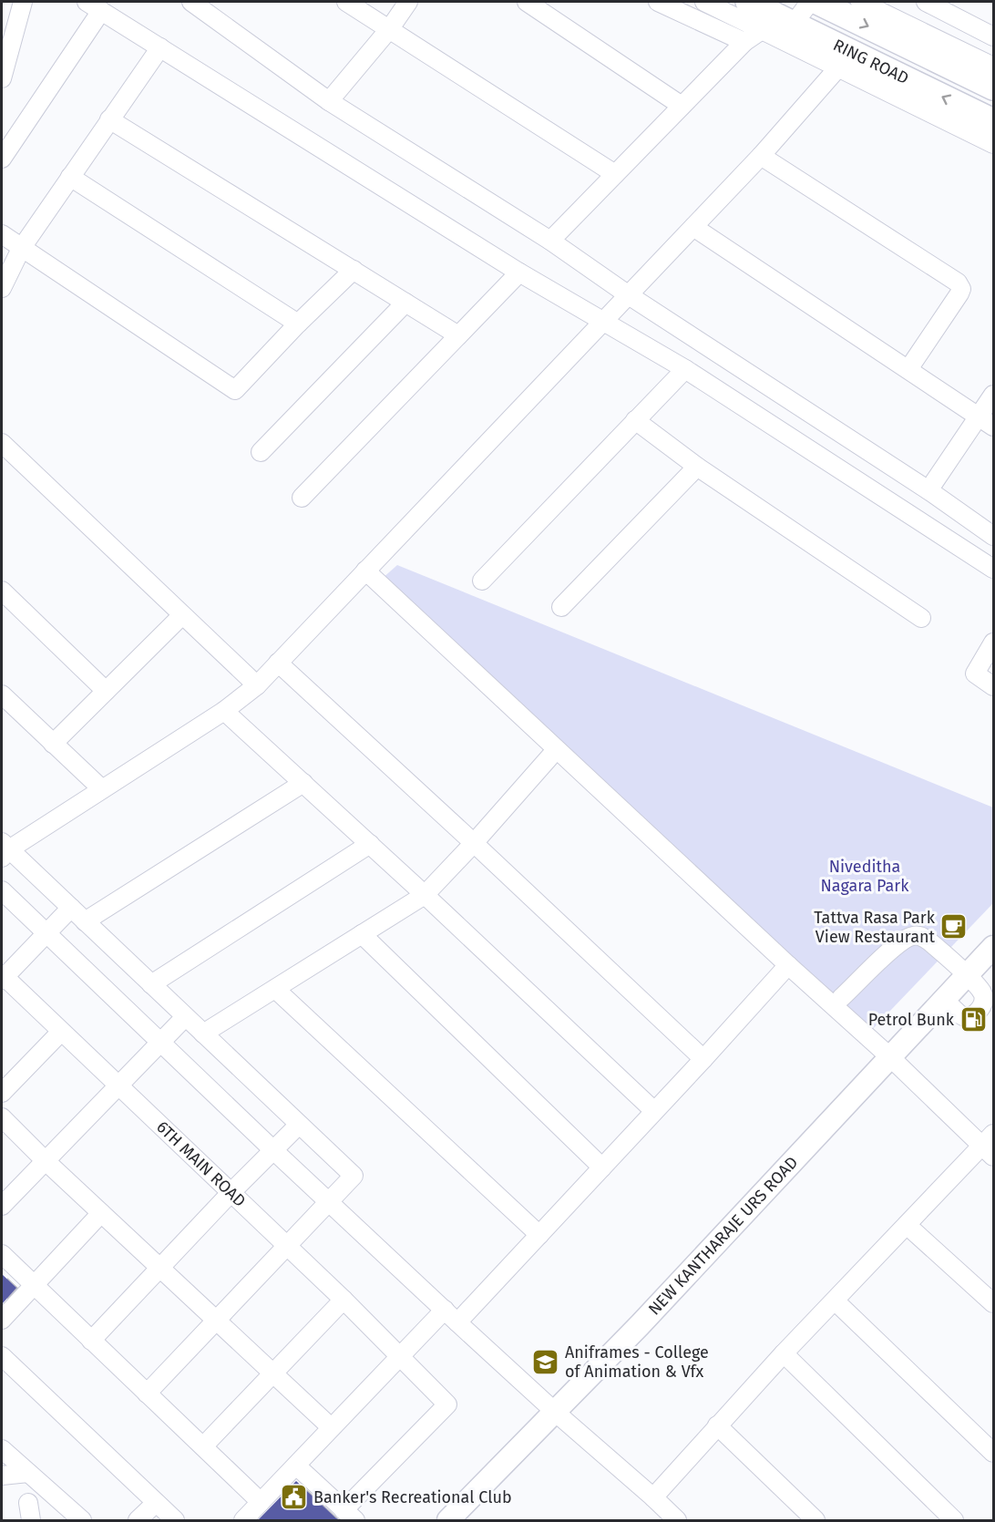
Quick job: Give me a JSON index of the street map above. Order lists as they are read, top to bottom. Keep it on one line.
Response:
{"streets":{"highway":["RING ROAD"],"main road":["NEW KANTHARAJE URS ROAD"],"street":["6TH MAIN ROAD"]},"parks":["Niveditha Nagara Park"],"places":{"cafe":["Tattva Rasa Park View Restaurant"],"fuel station":["Petrol Bunk"],"school or university":["Aniframes - College of Animation & Vfx"],"public building":["Banker's Recreational Club"]}}
